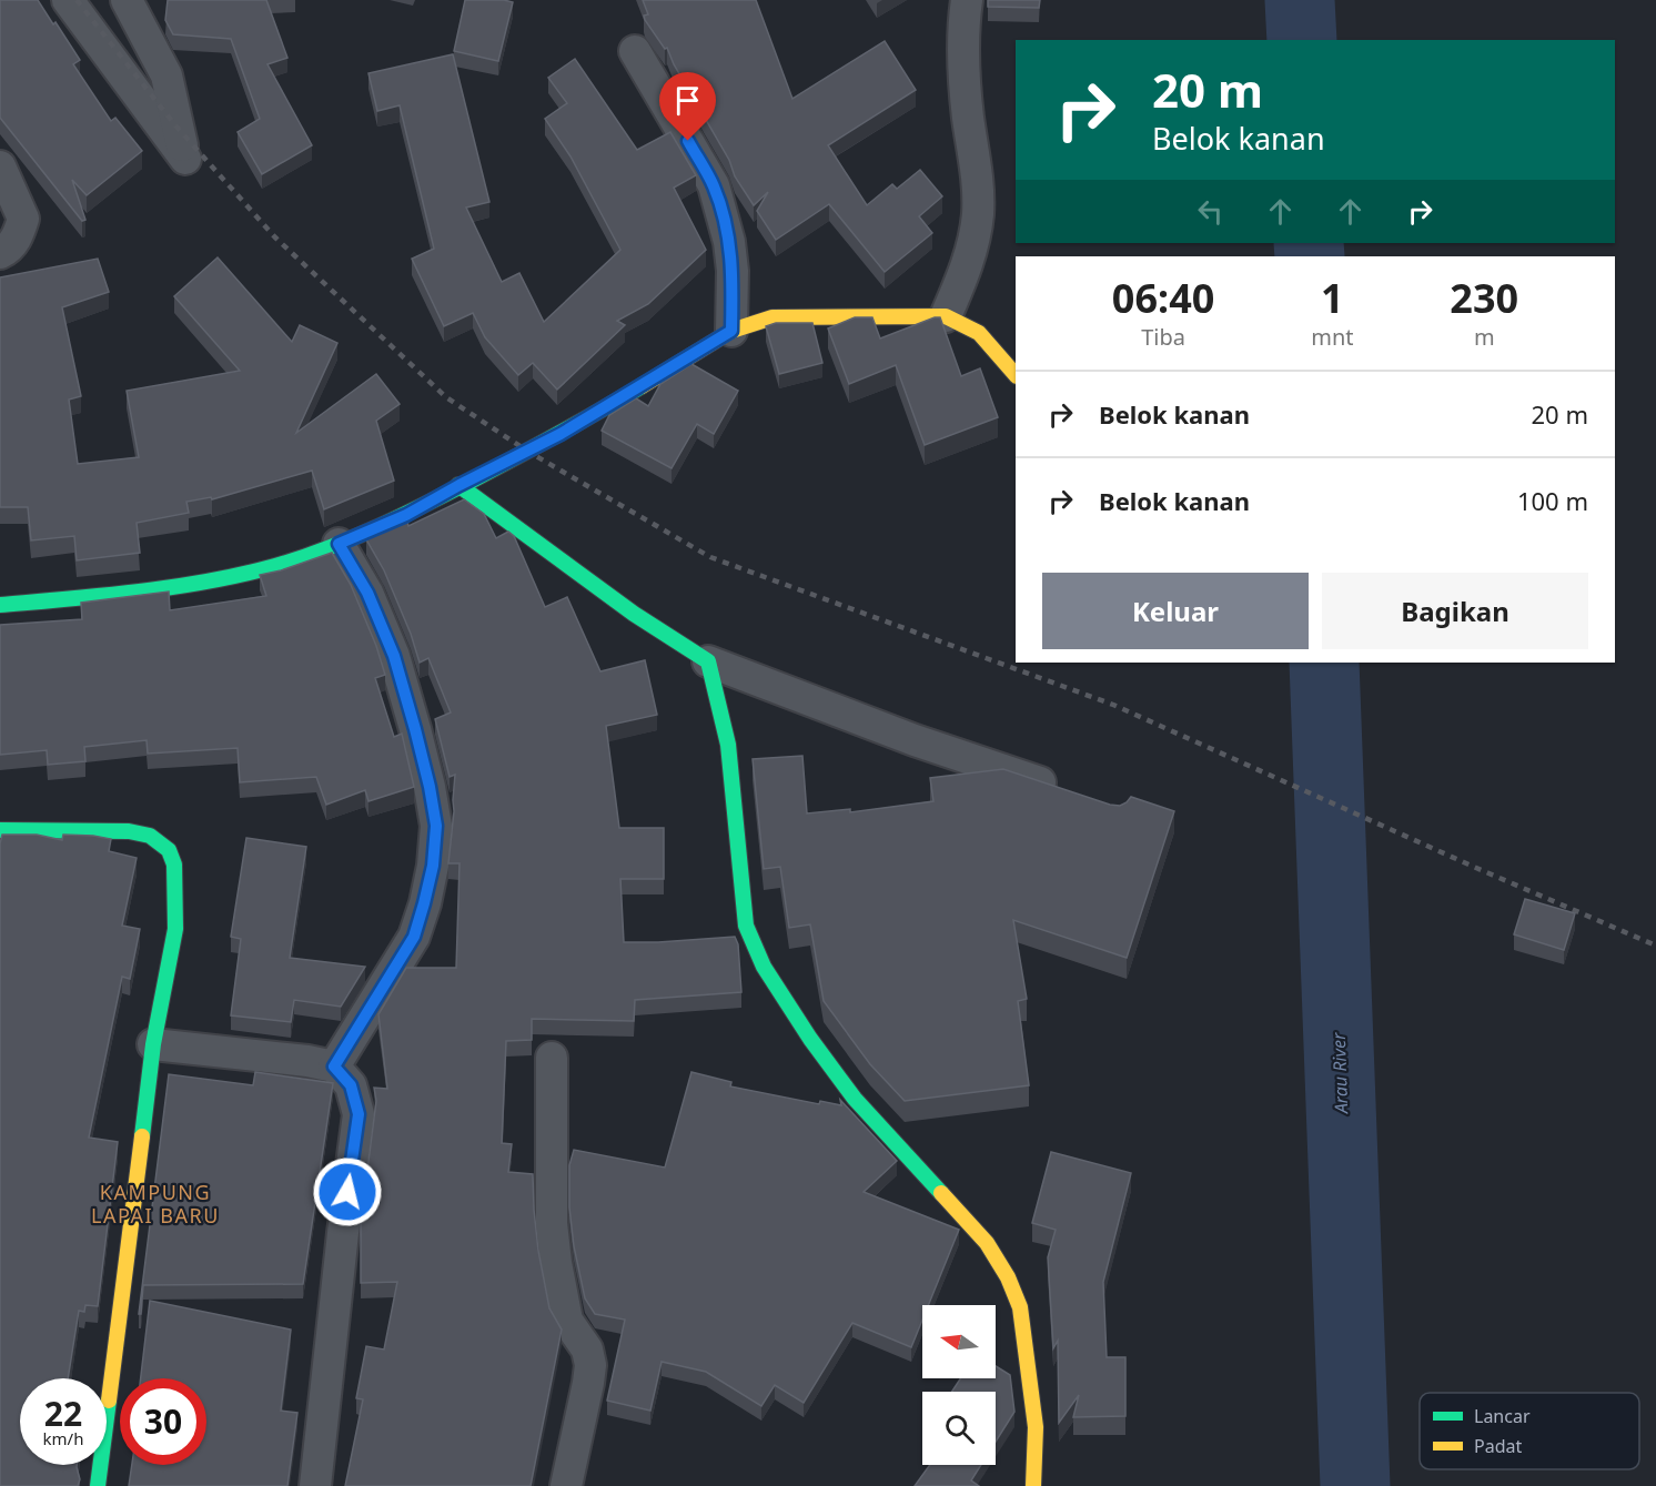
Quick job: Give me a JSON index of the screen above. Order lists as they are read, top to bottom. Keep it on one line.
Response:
{"districts":["KAMPUNG LAPAI BARU"],"water":["Arau River"],"legend":["Lancar","Padat"],"north":"left","page":{"turn":["20 m","Belok kanan"],"eta":["06:40","Tiba","1","mnt","230","m"],"list":[{"name":"Belok kanan","value":"20 m"},{"name":"Belok kanan","value":"100 m"}],"buttons":["Keluar","Bagikan"],"speed":"22 km/h","limit":"30"}}
